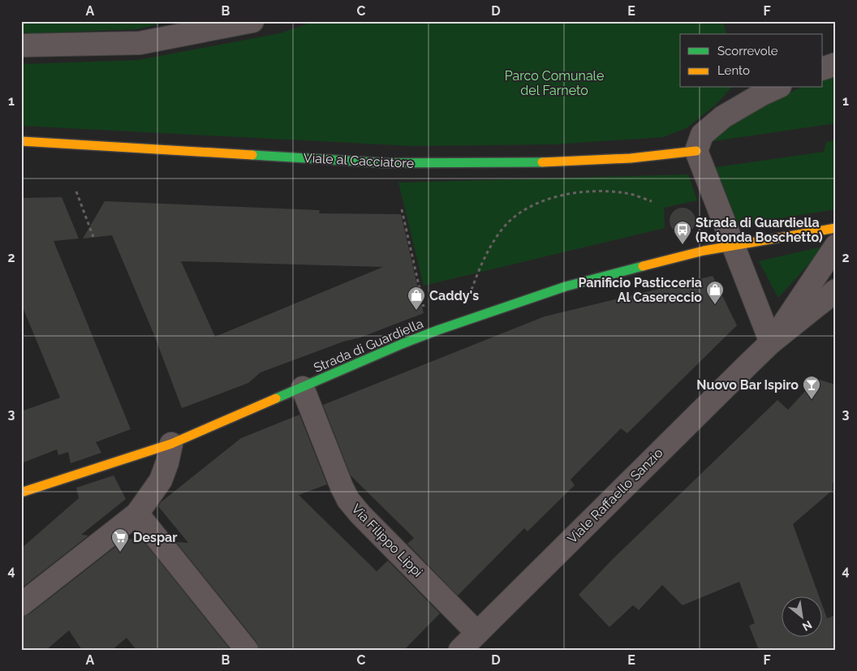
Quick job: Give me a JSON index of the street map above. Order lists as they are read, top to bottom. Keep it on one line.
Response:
{"streets":{"street":["Viale al Cacciatore","Strada di Guardiella","Viale Raffaello Sanzio","Via Filippo Lippi"]},"crossings":[["Strada di Guardiella","Via Filippo Lippi"],["Viale Raffaello Sanzio","Via Filippo Lippi"]],"parks":["Parco Comunale del Farneto"],"places":{"bus stop":["Strada di Guardiella (Rotonda Boschetto)"],"shop":["Panificio Pasticceria Al Casereccio","Caddy's"],"bar":["Nuovo Bar Ispiro"],"supermarket":["Despar"]},"legend":["Scorrevole","Lento"],"north":"bottom right","grid":{"columns":["A","B","C","D","E","F"],"rows":["1","2","3","4"]}}
